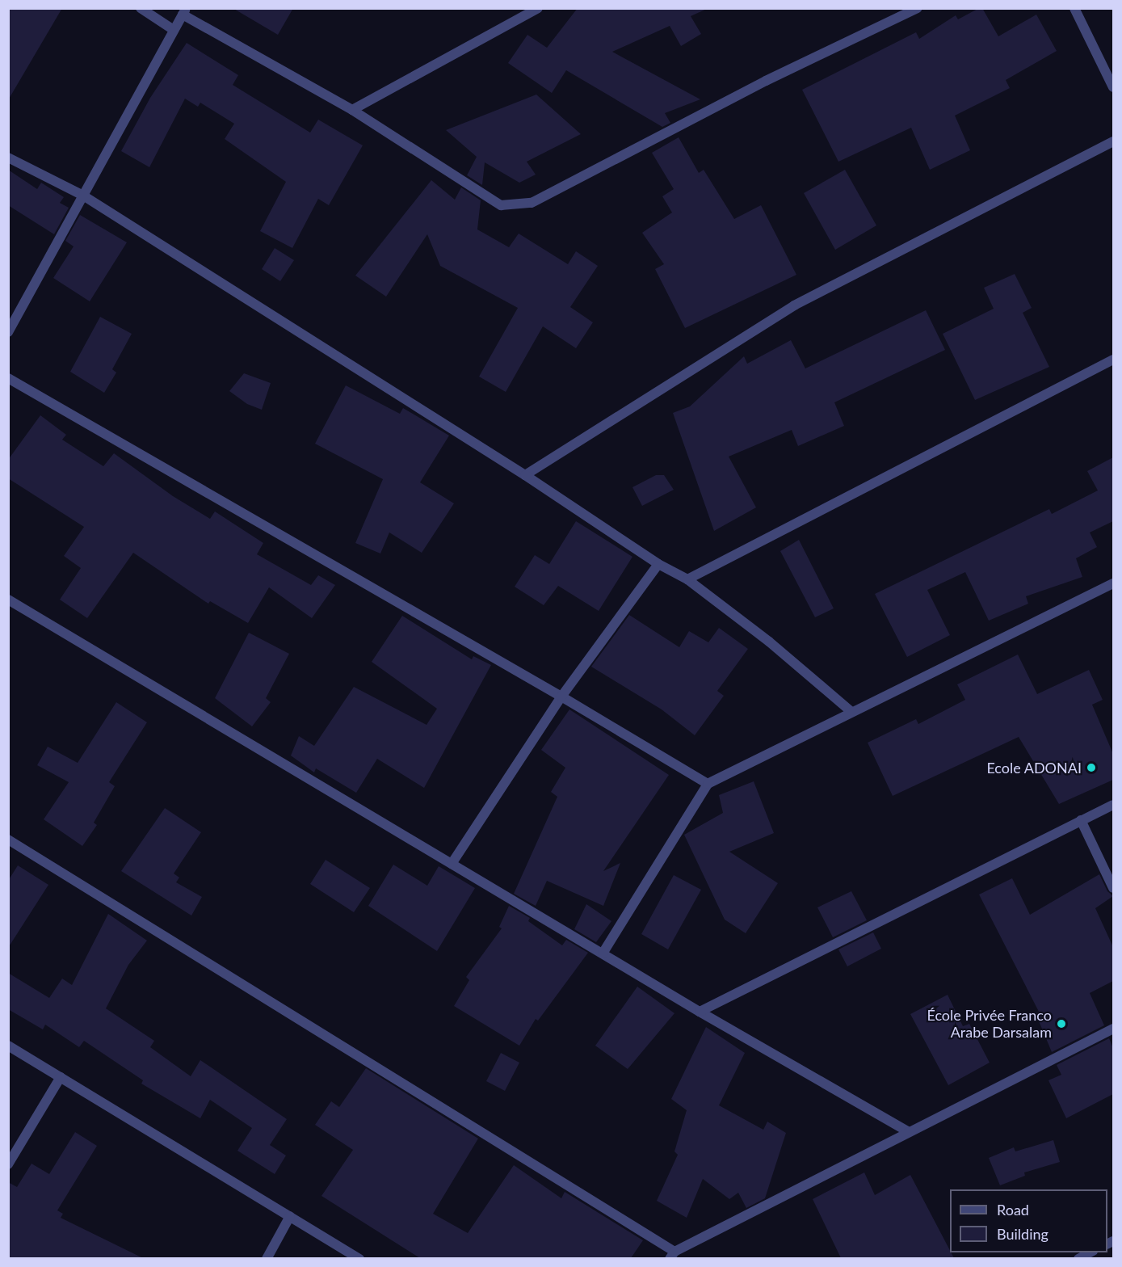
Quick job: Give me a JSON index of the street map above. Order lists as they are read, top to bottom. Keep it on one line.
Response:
{"places":["Ecole ADONAI","École Privée Franco Arabe Darsalam"],"legend":["Road","Building"]}
